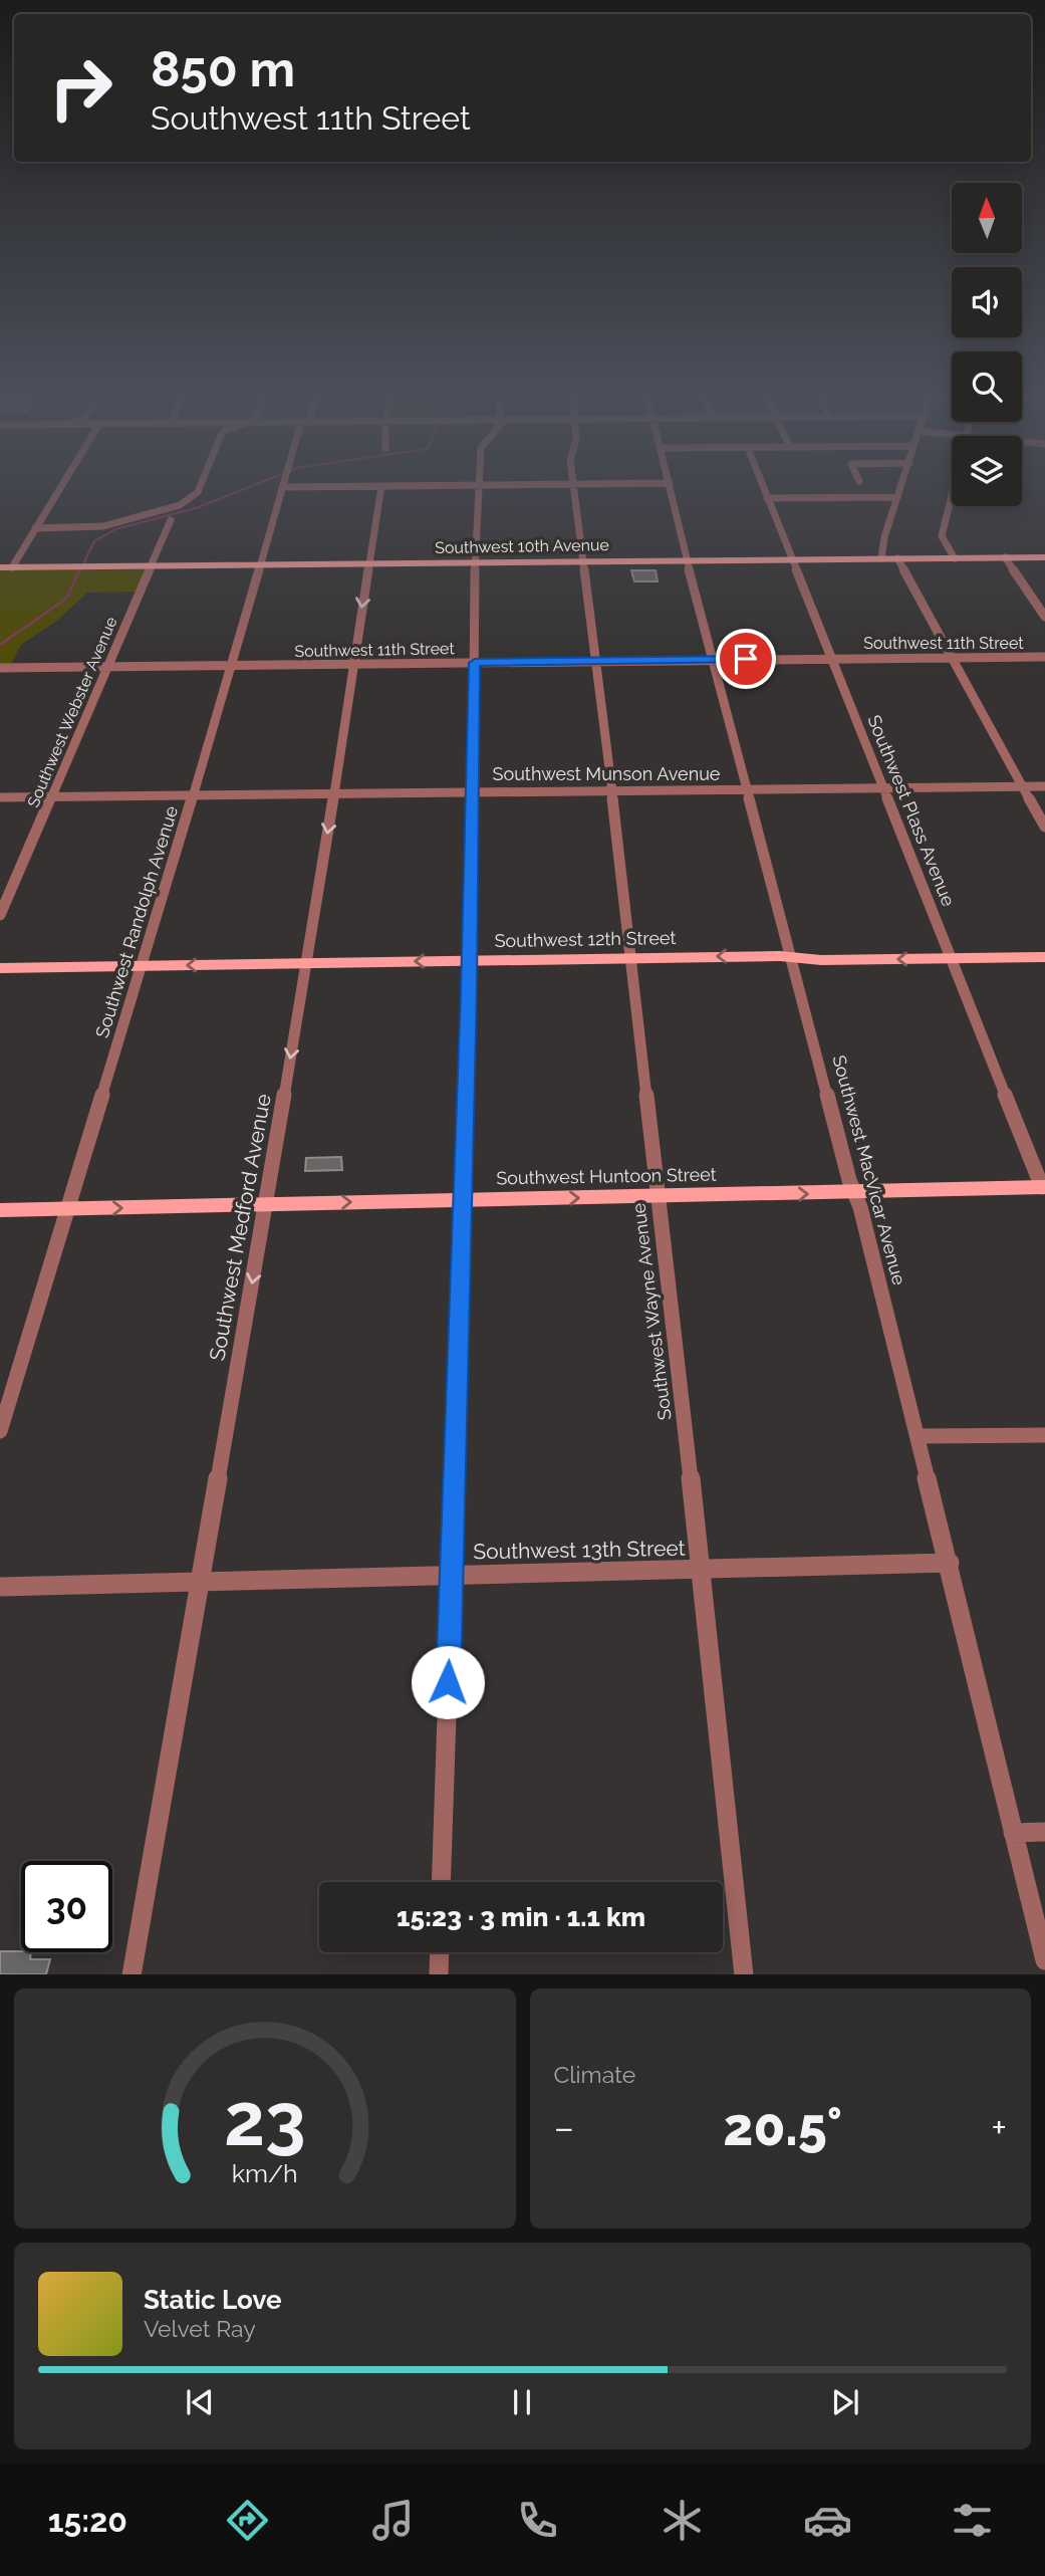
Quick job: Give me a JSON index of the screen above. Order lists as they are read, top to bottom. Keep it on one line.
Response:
{"streets":{"main road":["Southwest 10th Avenue","Southwest 12th Street","Southwest Huntoon Street"],"street":["Southwest 11th Street","Southwest Webster Avenue","Southwest Munson Avenue","Southwest Plass Avenue","Southwest Randolph Avenue","Southwest MacVicar Avenue","Southwest Medford Avenue","Southwest Wayne Avenue","Southwest 13th Street"]},"crossings":[["Southwest 10th Avenue","Southwest Webster Avenue"],["Southwest 10th Avenue","Southwest Plass Avenue"],["Southwest 10th Avenue","Southwest Randolph Avenue"],["Southwest 10th Avenue","Southwest MacVicar Avenue"],["Southwest 10th Avenue","Southwest Medford Avenue"],["Southwest 10th Avenue","Southwest Wayne Avenue"],["Southwest 11th Street","Southwest Webster Avenue"],["Southwest 11th Street","Southwest Plass Avenue"],["Southwest 11th Street","Southwest Randolph Avenue"],["Southwest 11th Street","Southwest MacVicar Avenue"],["Southwest 11th Street","Southwest Medford Avenue"],["Southwest 11th Street","Southwest Wayne Avenue"],["Southwest Webster Avenue","Southwest Munson Avenue"],["Southwest Munson Avenue","Southwest Plass Avenue"],["Southwest Munson Avenue","Southwest Randolph Avenue"],["Southwest Munson Avenue","Southwest MacVicar Avenue"],["Southwest Munson Avenue","Southwest Medford Avenue"],["Southwest Munson Avenue","Southwest Wayne Avenue"],["Southwest Plass Avenue","Southwest 12th Street"],["Southwest Plass Avenue","Southwest Huntoon Street"],["Southwest Randolph Avenue","Southwest 12th Street"],["Southwest Randolph Avenue","Southwest Huntoon Street"],["Southwest 12th Street","Southwest MacVicar Avenue"],["Southwest 12th Street","Southwest Medford Avenue"],["Southwest 12th Street","Southwest Wayne Avenue"],["Southwest MacVicar Avenue","Southwest Huntoon Street"],["Southwest MacVicar Avenue","Southwest 13th Street"],["Southwest Huntoon Street","Southwest Medford Avenue"],["Southwest Huntoon Street","Southwest Wayne Avenue"],["Southwest Medford Avenue","Southwest 13th Street"],["Southwest Wayne Avenue","Southwest 13th Street"]],"one_way":["Southwest 12th Street","Southwest Huntoon Street","Southwest Medford Avenue"],"north":"top","page":{"turn":["850 m","Southwest 11th Street"],"limit":"30","trip":"15:23 · 3 min · 1.1 km","tile":"Climate","heat":["−","20.5°","+"],"song":["Static Love","Velvet Ray"],"tabs":"15:20","gauge":["23","km/h"]}}
